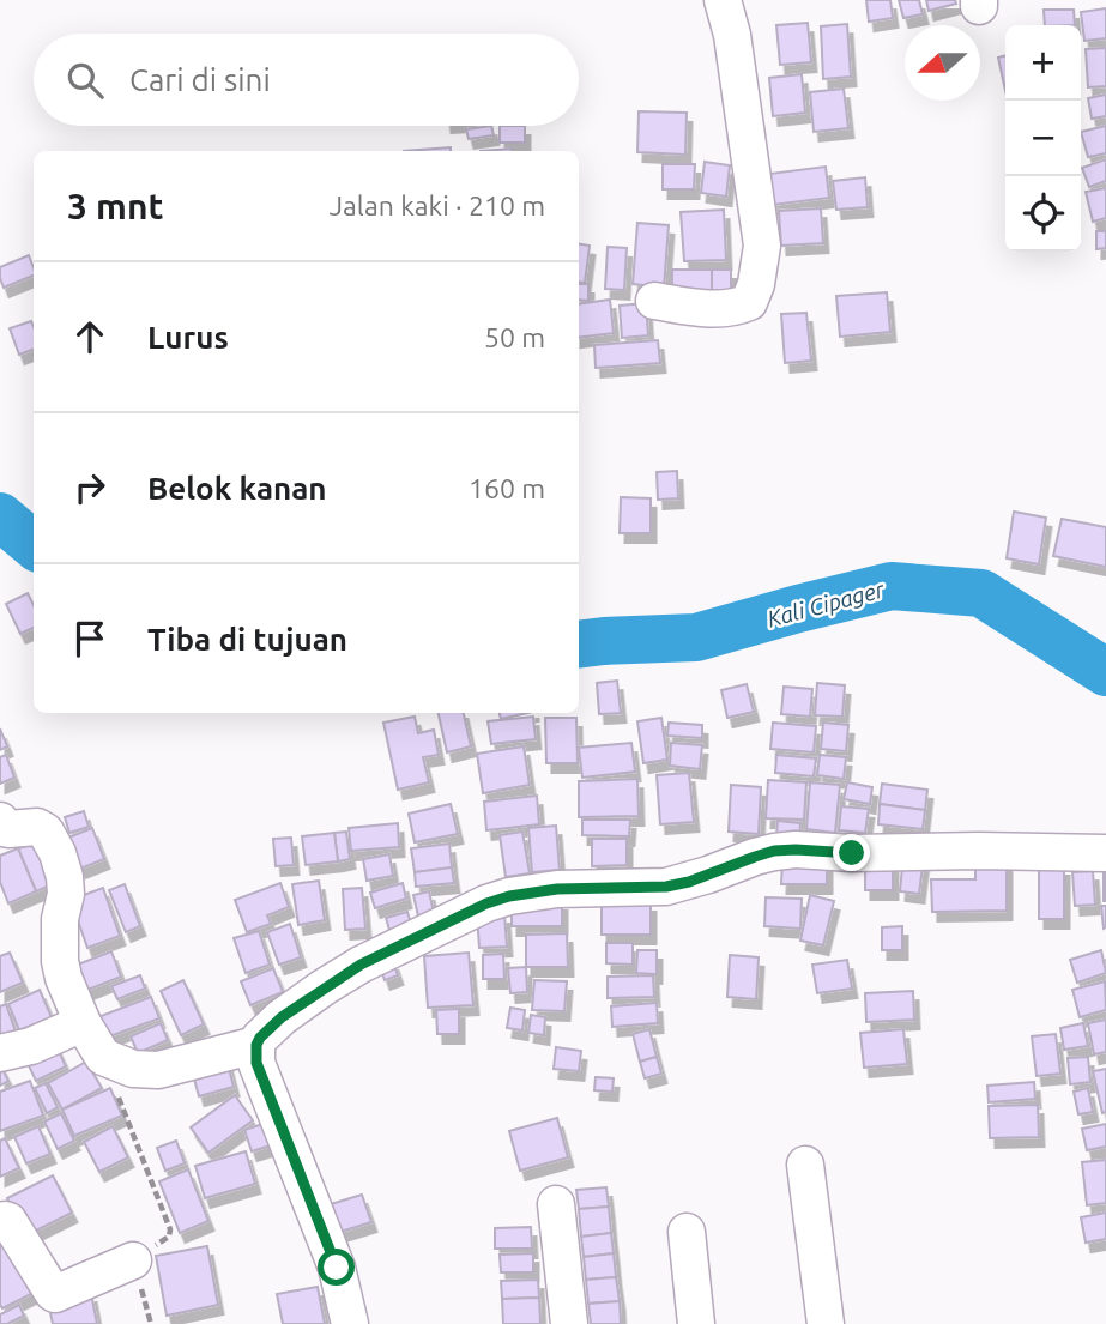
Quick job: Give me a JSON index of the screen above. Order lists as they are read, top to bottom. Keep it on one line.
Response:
{"water":["Kali Cipager"],"north":"left","page":{"map_buttons":["+","−"],"search":"Cari di sini","heading":["3 mnt","Jalan kaki · 210 m"],"list":[["Lurus","50 m"],["Belok kanan","160 m"],"Tiba di tujuan"]}}
